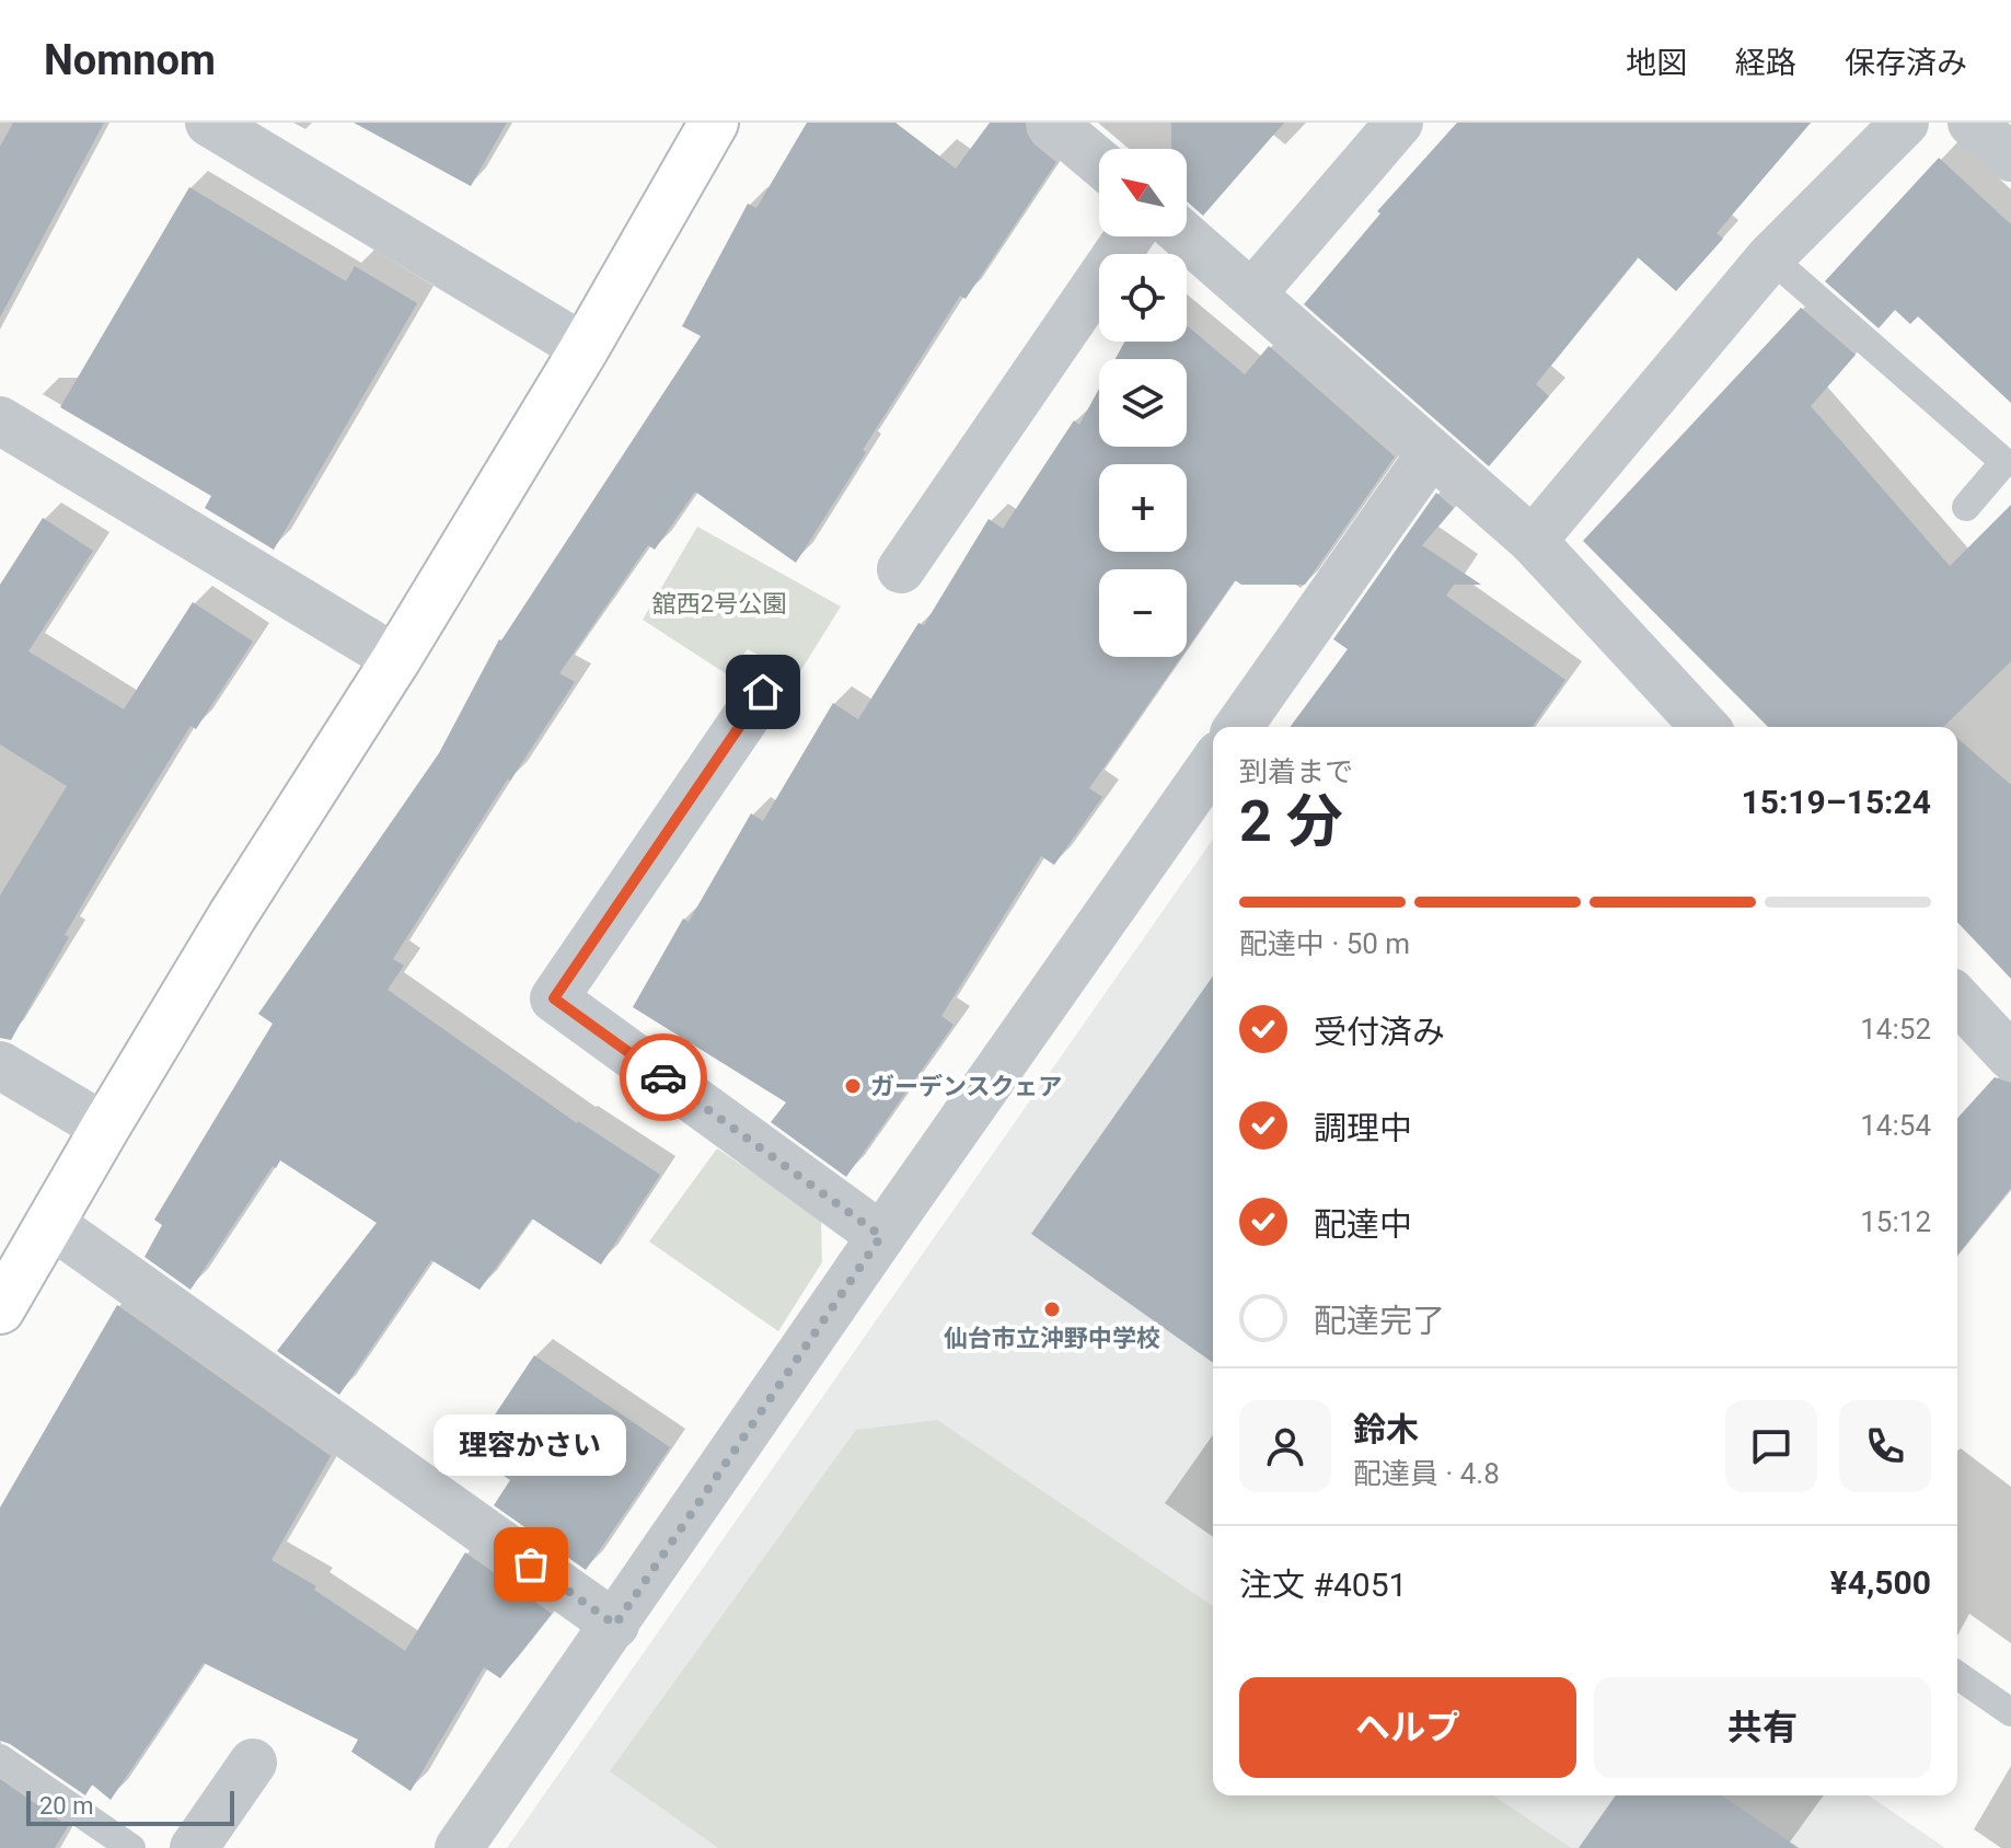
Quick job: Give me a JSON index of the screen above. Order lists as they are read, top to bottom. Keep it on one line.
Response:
{"parks":["舘西2号公園"],"places":["ガーデンスクェア","仙台市立沖野中学校","理容かさい"],"scale_bar":"20 m","north":"top left","page":{"header":"Nomnom","nav":["地図","経路","保存済み"],"map_buttons":["+","−"],"heading":["2 分","到着まで","15:19–15:24"],"panel":["鈴木","配達員 · 4.8","注文 #4051","¥4,500"],"bar":"配達中 · 50 m","list":[["受付済み","14:52"],["調理中","14:54"],["配達中","15:12"],"配達完了"],"bubble":"理容かさい","buttons":["ヘルプ","共有"],"scale":"20 m"}}
